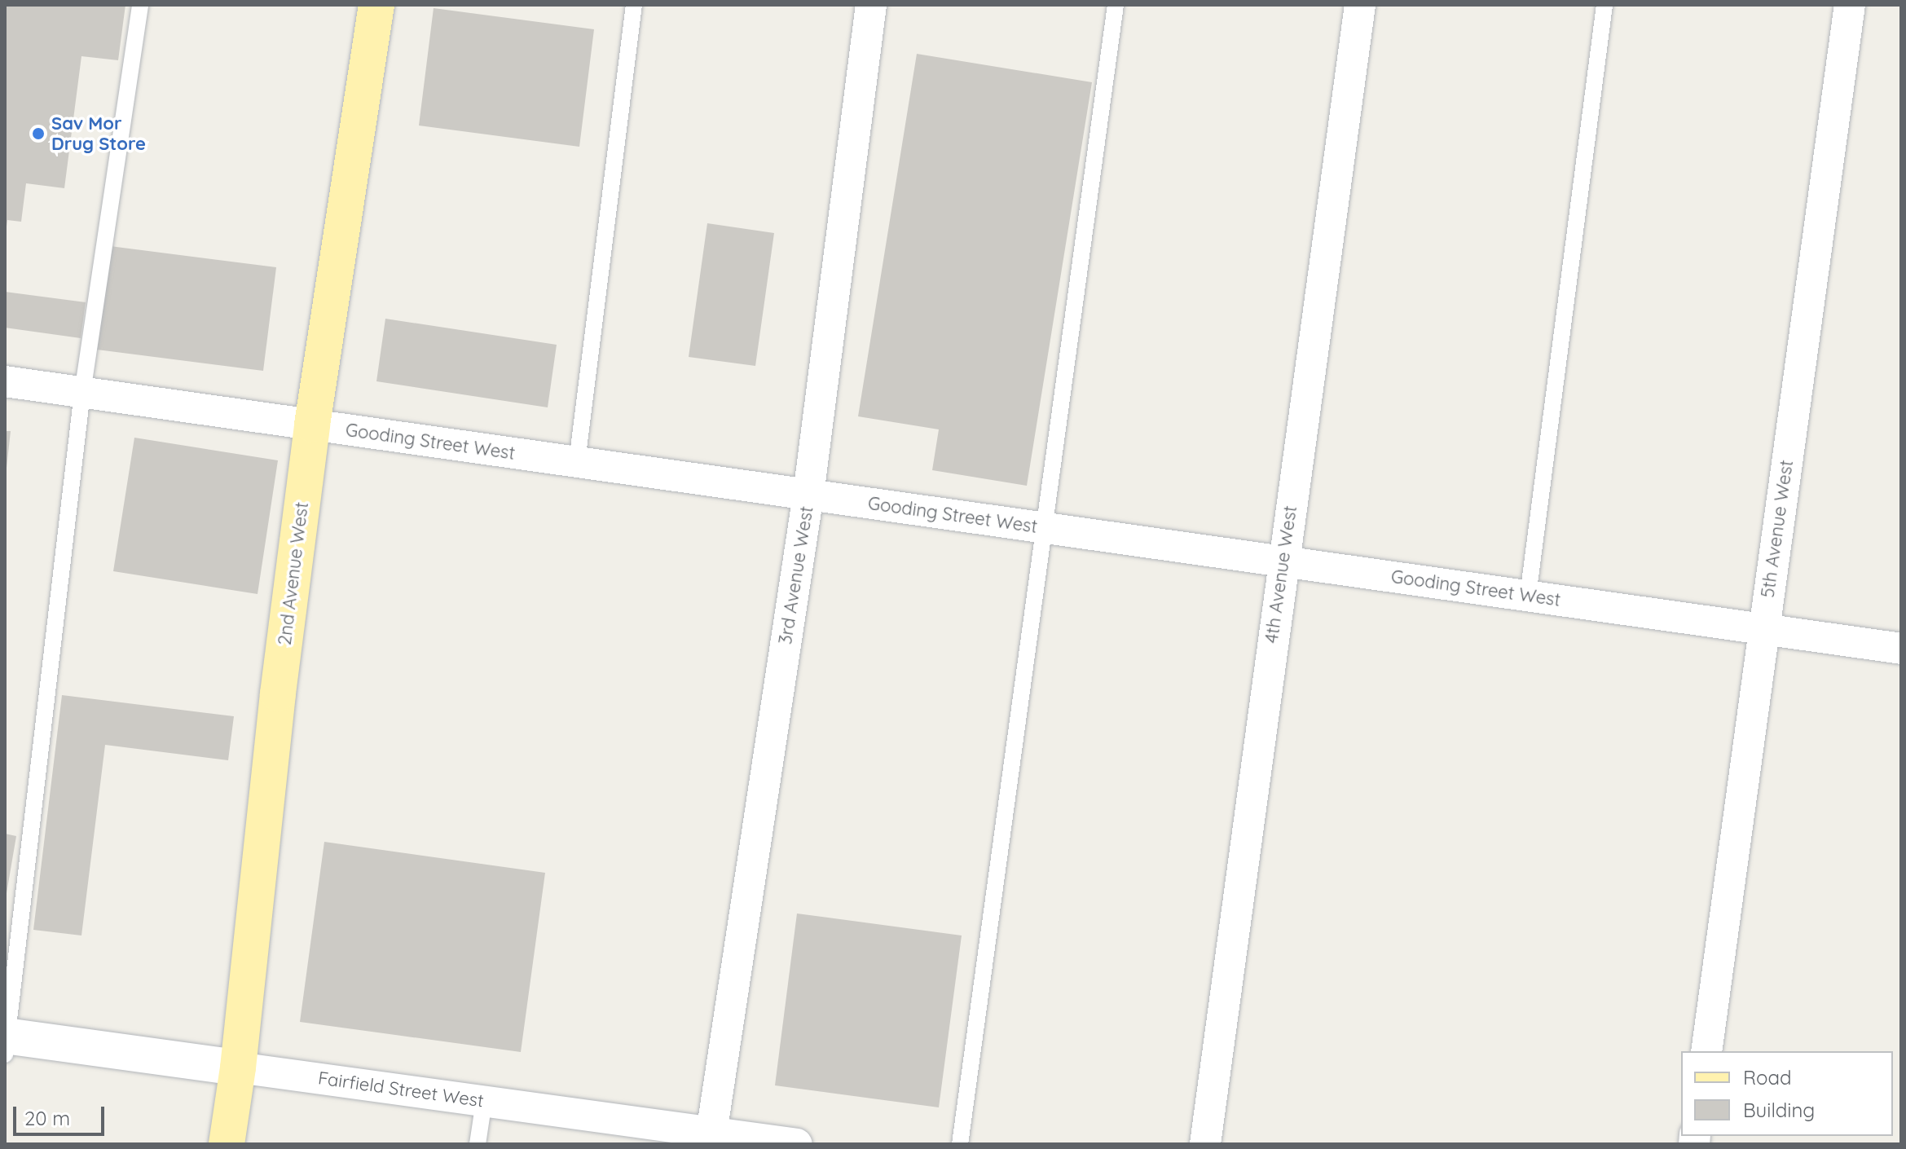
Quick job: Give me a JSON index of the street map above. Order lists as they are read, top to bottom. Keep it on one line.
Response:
{"streets":{"main road":["2nd Avenue West"],"street":["Gooding Street West","5th Avenue West","4th Avenue West","3rd Avenue West","Fairfield Street West"]},"crossings":[["Gooding Street West","5th Avenue West"],["Gooding Street West","2nd Avenue West"],["Gooding Street West","4th Avenue West"],["Gooding Street West","3rd Avenue West"],["2nd Avenue West","Fairfield Street West"],["3rd Avenue West","Fairfield Street West"]],"places":["Sav Mor Drug Store"],"legend":["Road","Building"],"scale_bar":"20 m"}
